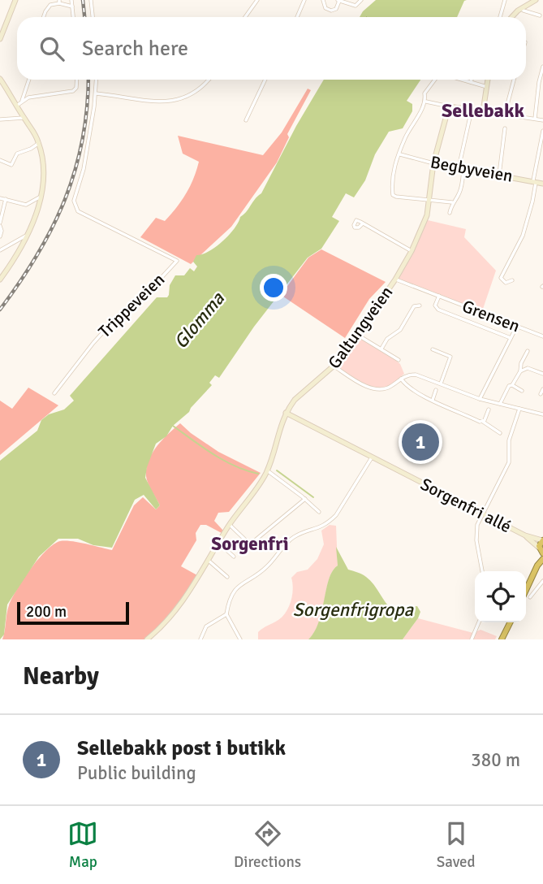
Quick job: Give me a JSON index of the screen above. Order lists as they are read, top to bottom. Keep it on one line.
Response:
{"streets":{"main road":["Begbyveien","Galtungveien","Sorgenfri allé"],"street":["Trippeveien","Grensen"]},"crossings":[["Begbyveien","Galtungveien"],["Grensen","Galtungveien"],["Galtungveien","Sorgenfri allé"]],"districts":["Sellebakk","Sorgenfri"],"water":["Glomma","Sorgenfrigropa"],"scale_bar":"200 m","page":{"search":"Search here","pins":"1","scale":"200 m","heading":"Nearby","list":[{"mark":"1","name":"Sellebakk post i butikk","note":"Public building","value":"380 m"}],"nav":["Map","Directions","Saved"]}}
